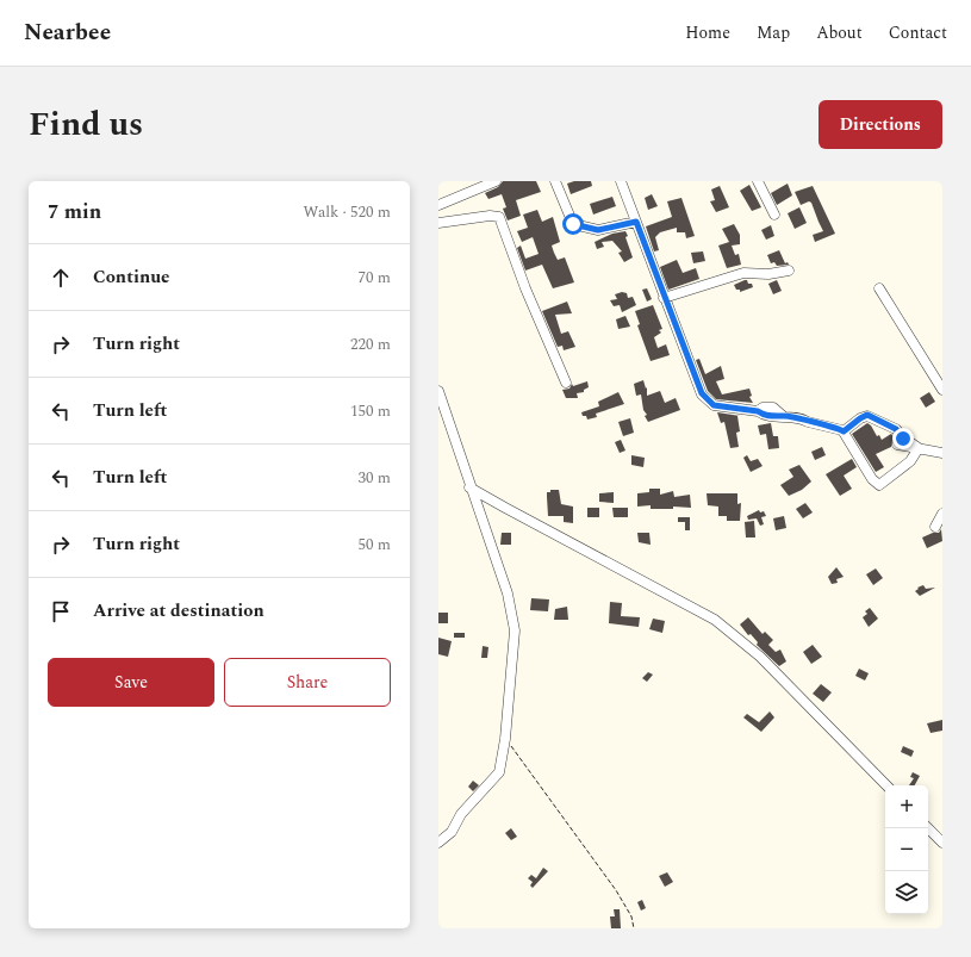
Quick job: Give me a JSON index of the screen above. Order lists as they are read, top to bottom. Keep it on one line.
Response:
{"page":{"header":"Nearbee","nav":["Home","Map","About","Contact"],"title":"Find us","buttons":["Directions",["Save","Share"]],"heading":["7 min","Walk · 520 m"],"list":[["Continue","70 m"],["Turn right","220 m"],["Turn left","150 m"],["Turn left","30 m"],["Turn right","50 m"],"Arrive at destination"],"map_buttons":["+","−"]}}
